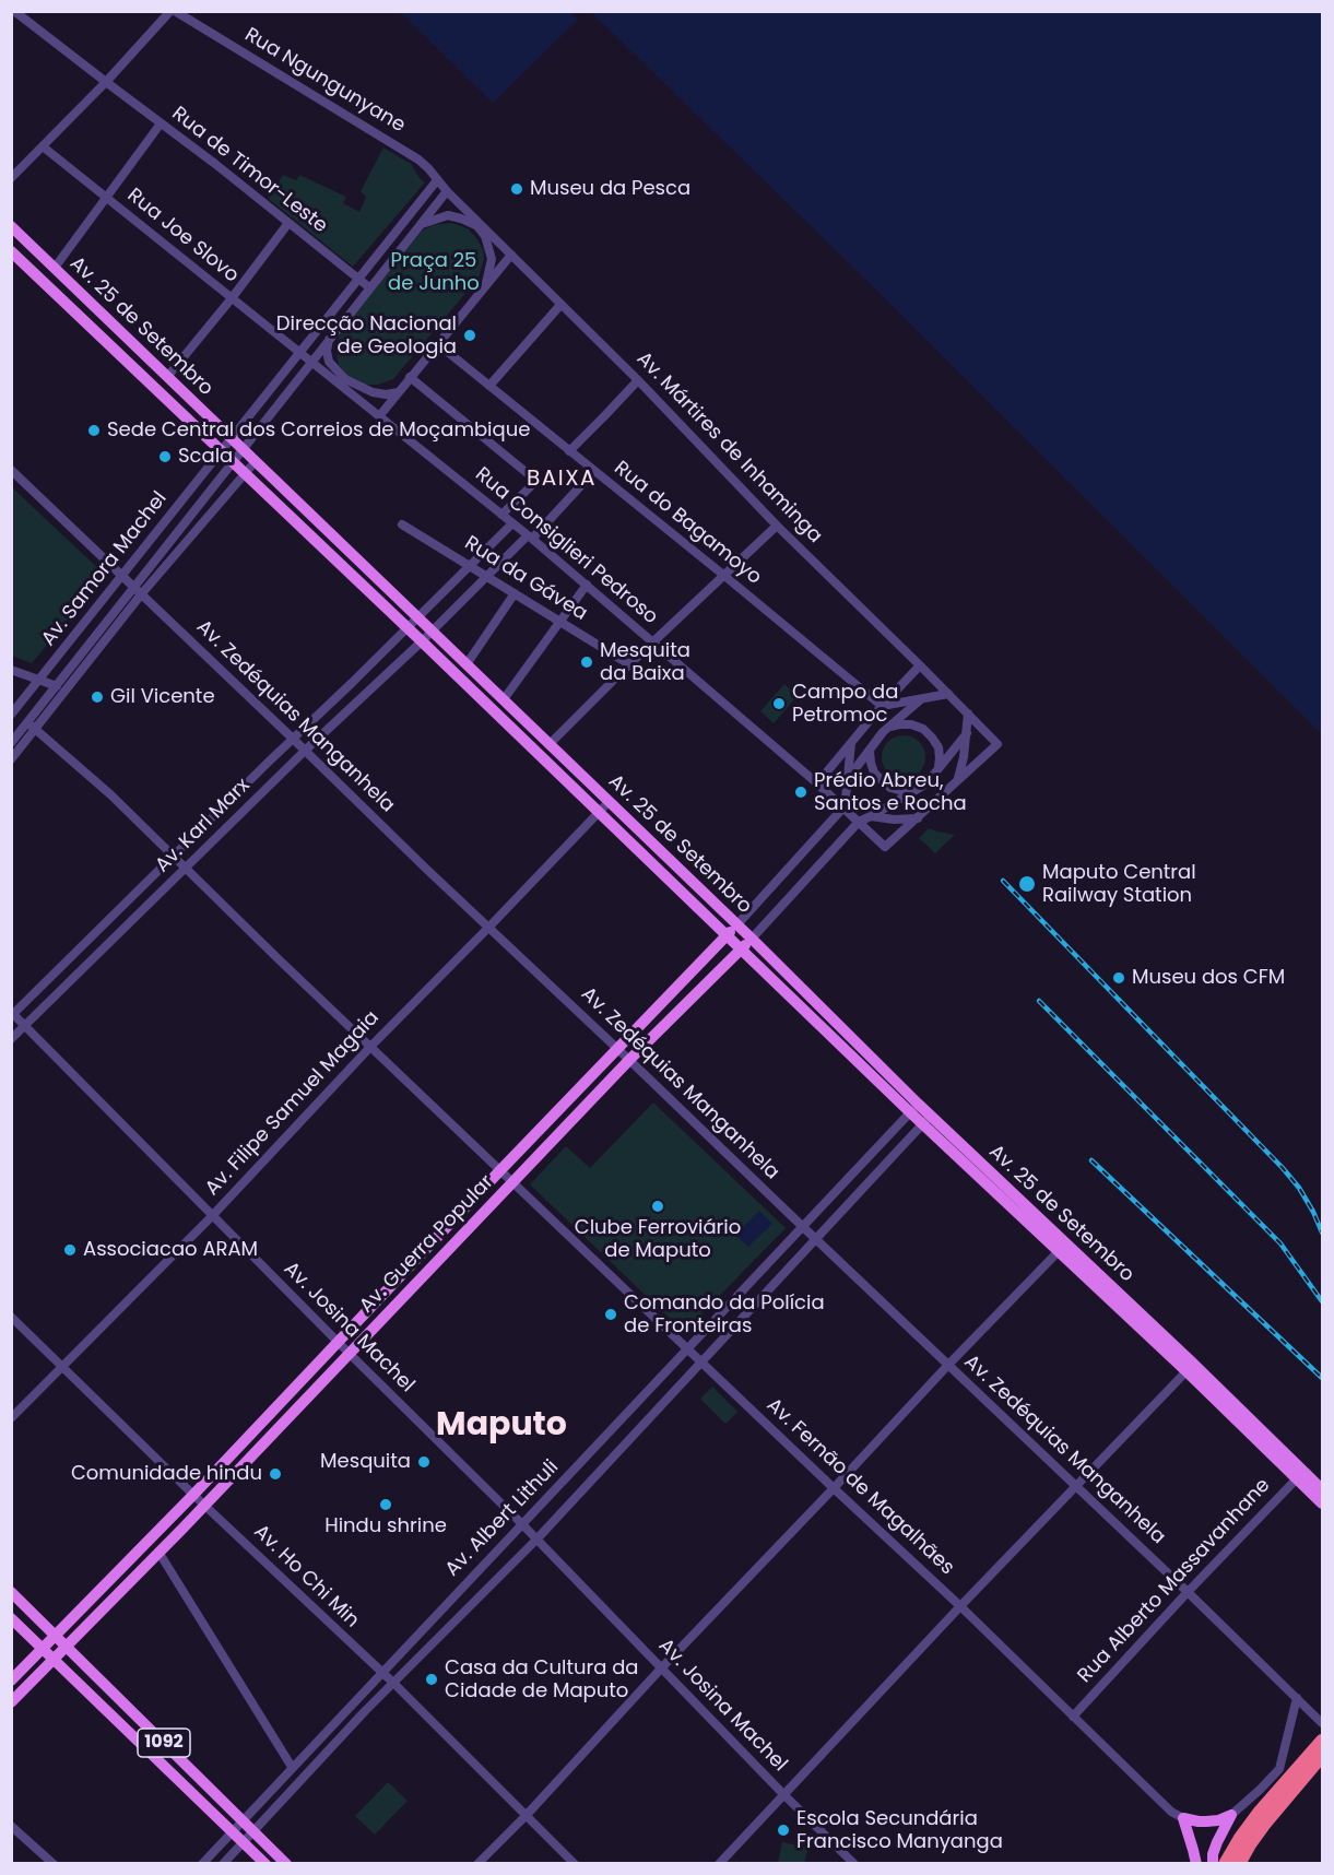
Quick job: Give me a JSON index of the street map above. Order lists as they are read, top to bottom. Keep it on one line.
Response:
{"streets":{"main road":["Av. 25 de Setembro","Av. Guerra Popular","1092"],"street":["Rua Ngungunyane","Rua de Timor-Leste","Rua Joe Slovo","Av. Mártires de Inhaminga","Rua do Bagamoyo","Rua Consiglieri Pedroso","Av. Samora Machel","Rua da Gávea","Av. Zedéquias Manganhela","Av. Karl Marx","Av. Filipe Samuel Magaia","Av. Josina Machel","Av. Fernão de Magalhães","Av. Albert Lithuli","Av. Ho Chi Min","Rua Alberto Massavanhane"]},"crossings":[["Rua Ngungunyane","Av. Samora Machel"],["Rua de Timor-Leste","Av. Samora Machel"],["Rua Joe Slovo","Av. Samora Machel"],["Av. 25 de Setembro","Av. Samora Machel"],["Av. 25 de Setembro","Av. Karl Marx"],["Av. 25 de Setembro","Av. Filipe Samuel Magaia"],["Av. 25 de Setembro","Av. Guerra Popular"],["Av. 25 de Setembro","Av. Albert Lithuli"],["Av. 25 de Setembro","Rua Alberto Massavanhane"],["Rua do Bagamoyo","Av. Karl Marx"],["Rua Consiglieri Pedroso","Av. Karl Marx"],["Rua Consiglieri Pedroso","Av. Guerra Popular"],["Av. Samora Machel","Av. Zedéquias Manganhela"],["Rua da Gávea","Av. Karl Marx"],["Av. Zedéquias Manganhela","Av. Karl Marx"],["Av. Zedéquias Manganhela","Av. Filipe Samuel Magaia"],["Av. Zedéquias Manganhela","Av. Guerra Popular"],["Av. Zedéquias Manganhela","Av. Albert Lithuli"],["Av. Zedéquias Manganhela","Rua Alberto Massavanhane"],["Av. Karl Marx","Av. Josina Machel"],["Av. Filipe Samuel Magaia","Av. Josina Machel"],["Av. Filipe Samuel Magaia","Av. Ho Chi Min"],["Av. Guerra Popular","Av. Josina Machel"],["Av. Guerra Popular","Av. Fernão de Magalhães"],["Av. Guerra Popular","Av. Ho Chi Min"],["Av. Guerra Popular","1092"],["Av. Josina Machel","Av. Albert Lithuli"],["Av. Fernão de Magalhães","Av. Albert Lithuli"],["Av. Fernão de Magalhães","Rua Alberto Massavanhane"],["Av. Albert Lithuli","Av. Ho Chi Min"],["Av. Albert Lithuli","1092"]],"districts":["BAIXA","Maputo"],"parks":["Praça 25 de Junho"],"places":["Museu da Pesca","Direcção Nacional de Geologia","Sede Central dos Correios de Moçambique","Scala","Mesquita da Baixa","Gil Vicente","Campo da Petromoc","Prédio Abreu, Santos e Rocha","Maputo Central Railway Station","Museu dos CFM","Clube Ferroviário de Maputo","Associacao ARAM","Comando da Polícia de Fronteiras","Mesquita","Comunidade hindu","Hindu shrine","Casa da Cultura da Cidade de Maputo","Escola Secundária Francisco Manyanga"]}
